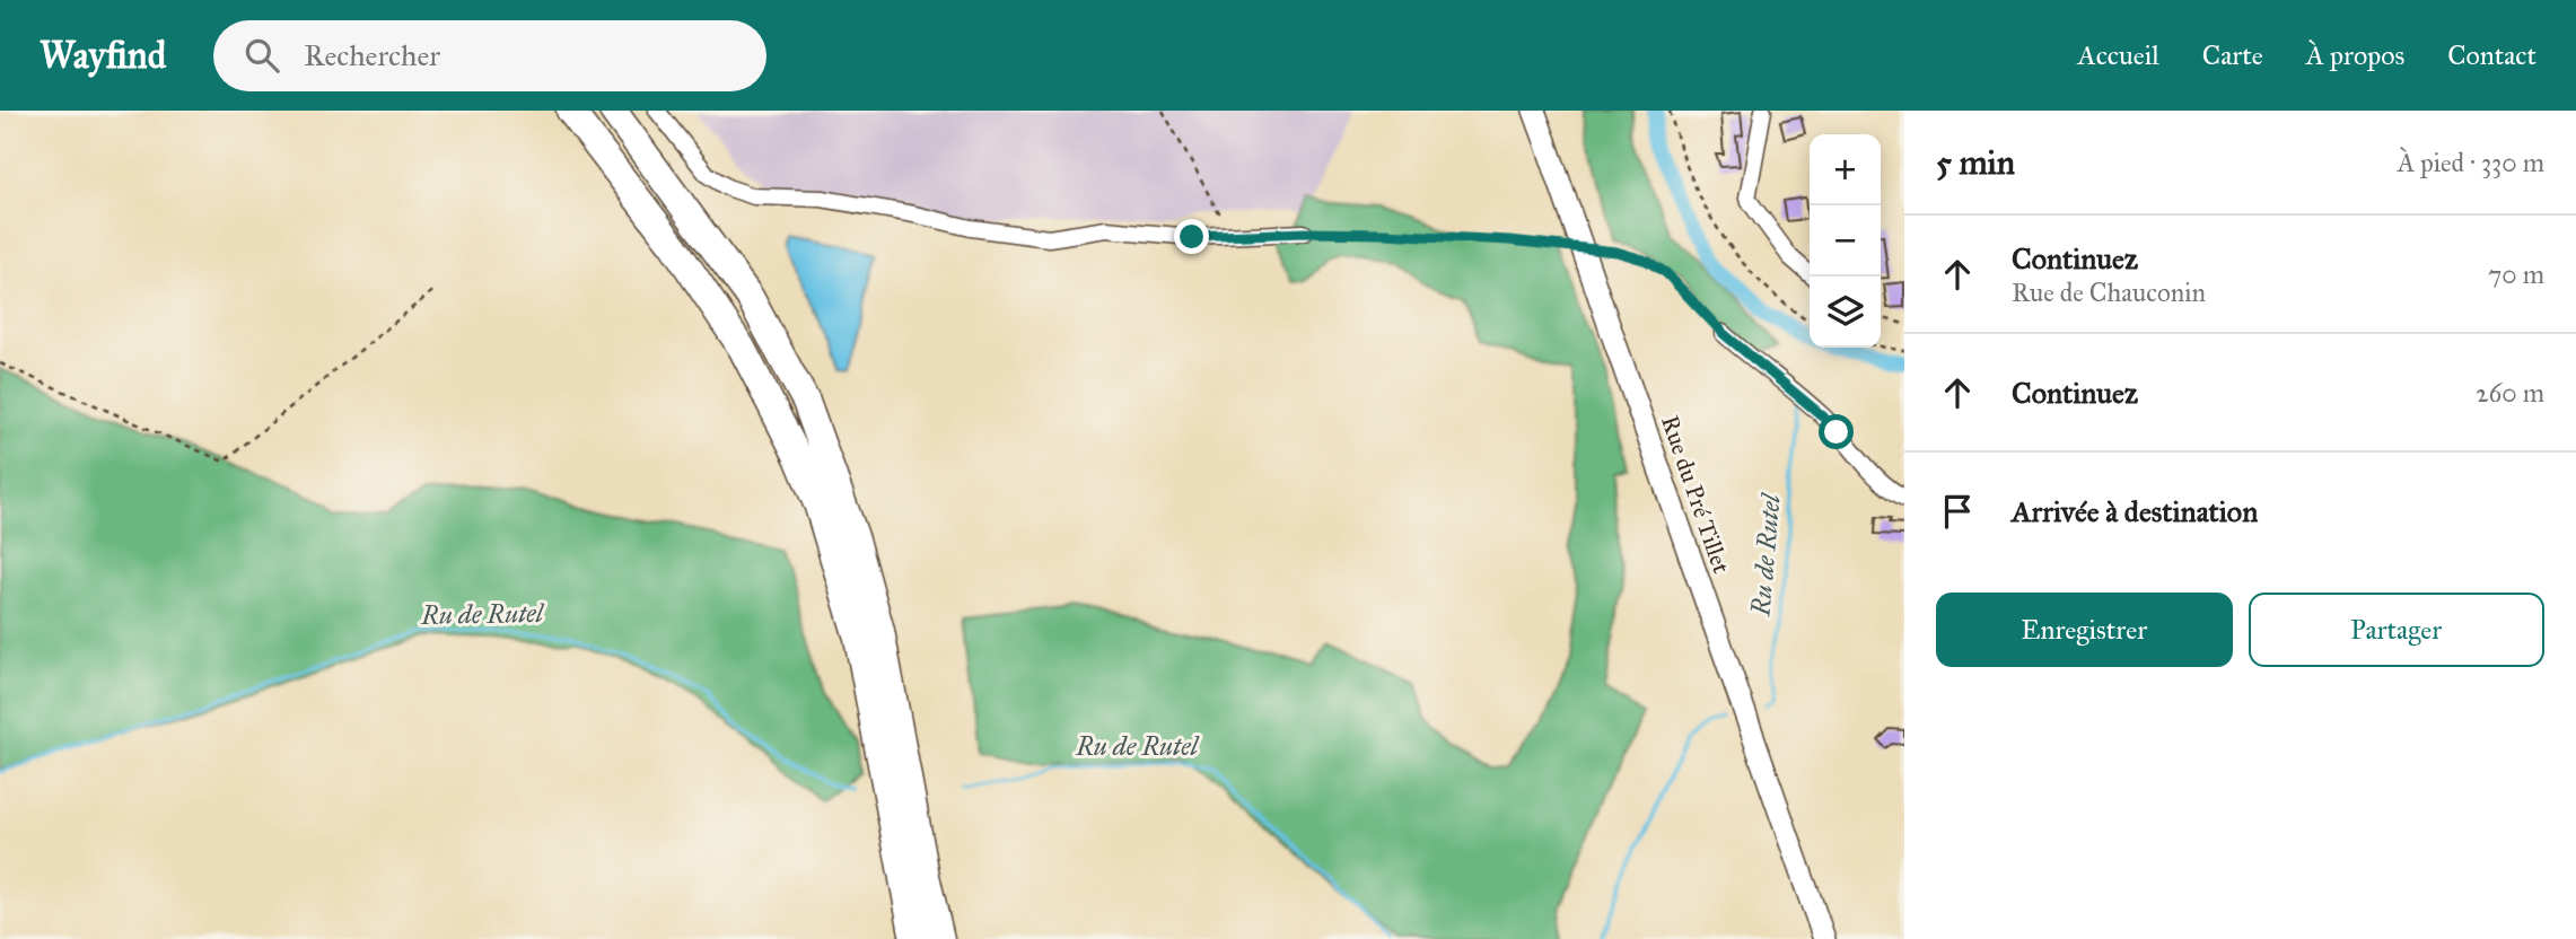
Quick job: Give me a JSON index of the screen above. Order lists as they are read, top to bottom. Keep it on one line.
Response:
{"streets":{"street":["Rue du Pré Tillet"]},"water":["Ru de Rutel"],"page":{"header":"Wayfind","search":"Rechercher","nav":["Accueil","Carte","À propos","Contact"],"heading":["5 min","À pied · 330 m"],"map_buttons":["+","−"],"list":[["Continuez","Rue de Chauconin","70 m"],["Continuez","260 m"],"Arrivée à destination"],"buttons":["Enregistrer","Partager"]}}
